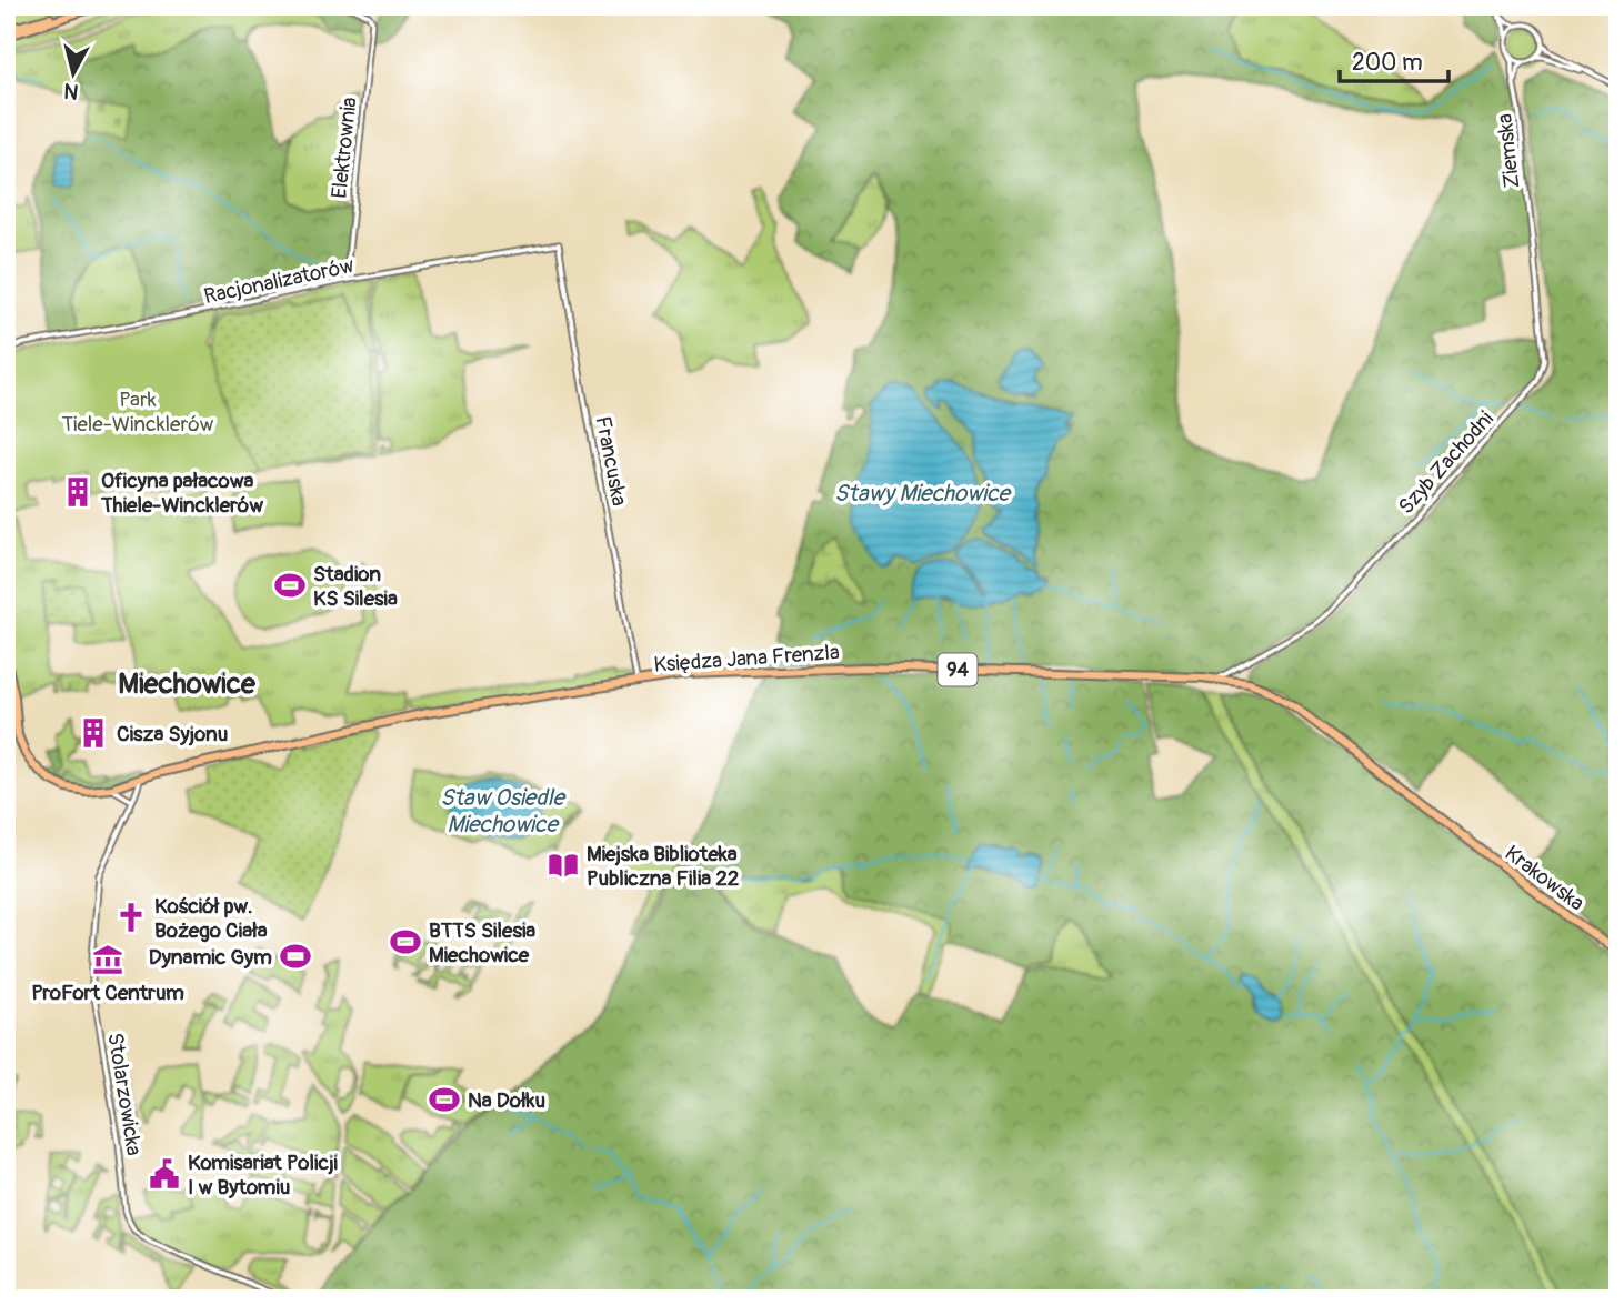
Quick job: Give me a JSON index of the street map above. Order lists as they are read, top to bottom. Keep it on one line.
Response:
{"streets":{"main road":["Księdza Jana Frenzla","94","Krakowska"],"street":["Elektrownia","Ziemska","Racjonalizatorów","Francuska","Szyb Zachodni","Stolarzowicka"]},"crossings":[["Elektrownia","Racjonalizatorów"],["Ziemska","Szyb Zachodni"],["Racjonalizatorów","Francuska"],["Francuska","Księdza Jana Frenzla"],["Szyb Zachodni","Księdza Jana Frenzla"],["Księdza Jana Frenzla","Krakowska"],["Księdza Jana Frenzla","Stolarzowicka"]],"districts":["Miechowice"],"water":["Stawy Miechowice","Staw Osiedle Miechowice"],"parks":["Park Tiele-Wincklerów"],"places":{"building":["Oficyna pałacowa Thiele-Wincklerów","Cisza Syjonu"],"sports":["Stadion KS Silesia","BTTS Silesia Miechowice","Dynamic Gym","Na Dołku"],"library":["Miejska Biblioteka Publiczna Filia 22"],"church":["Kościół pw. Bożego Ciała"],"museum":["ProFort Centrum"],"public building":["Komisariat Policji I w Bytomiu"]},"scale_bar":"200 m","north":"bottom"}
